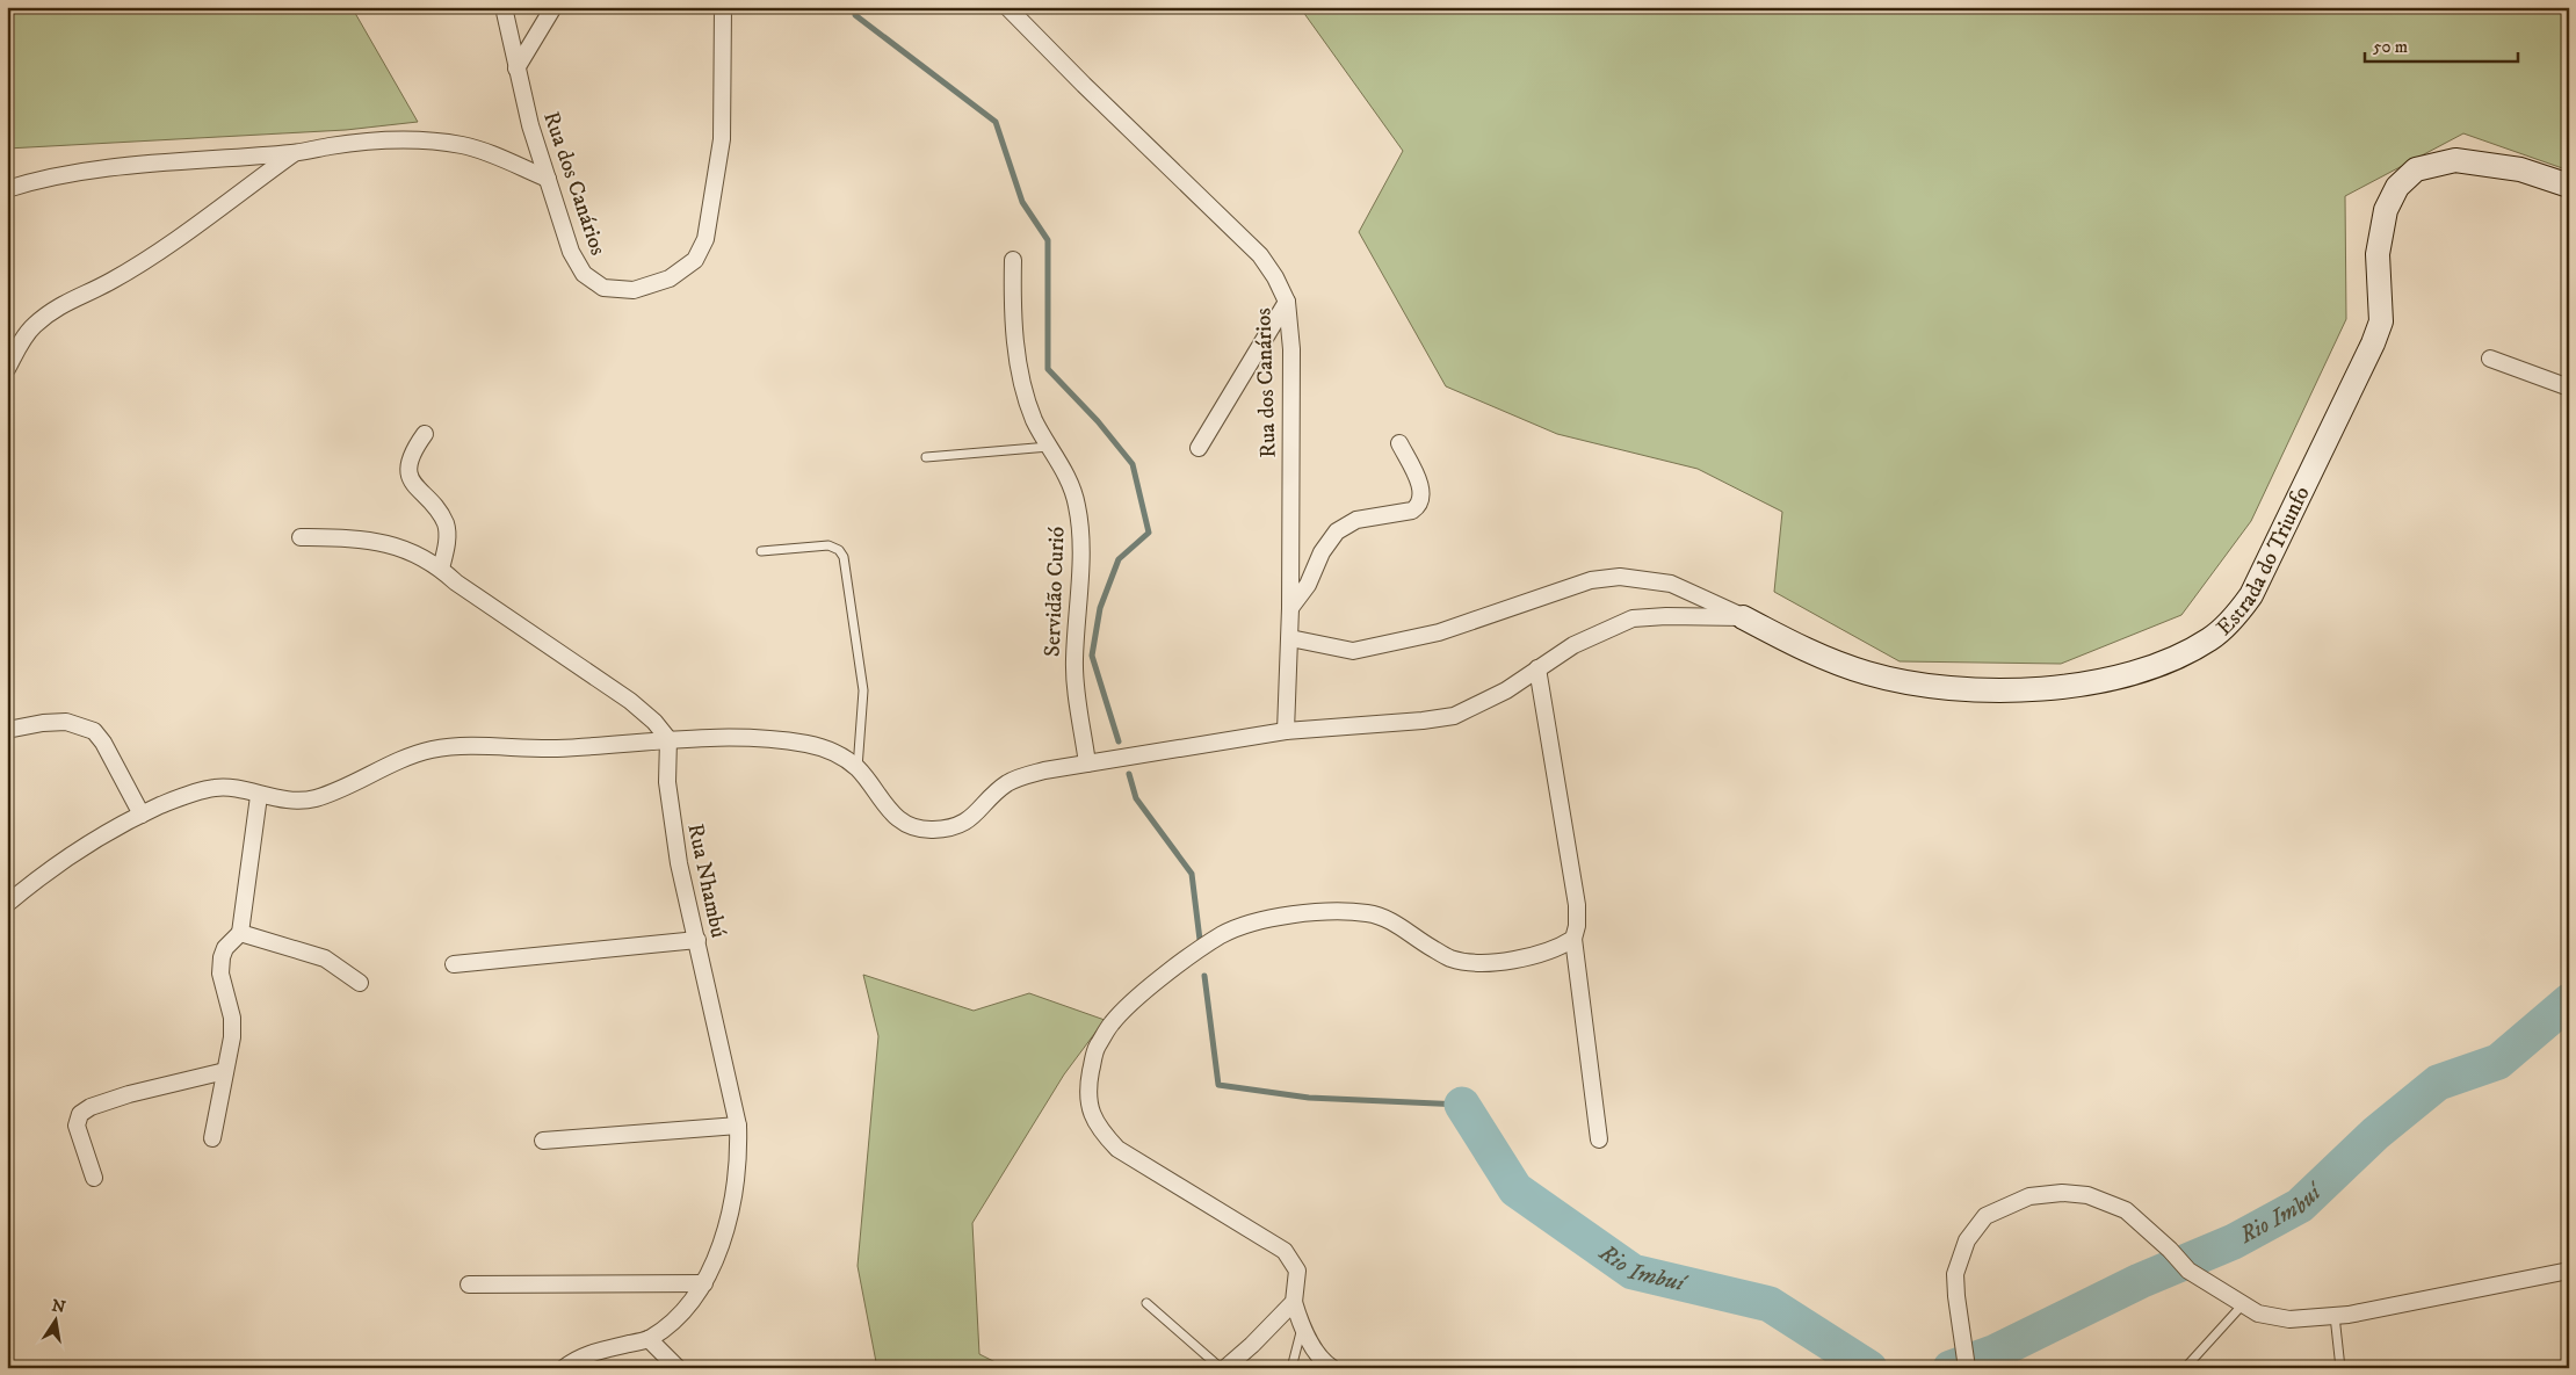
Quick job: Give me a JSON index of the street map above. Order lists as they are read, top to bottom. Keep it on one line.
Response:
{"streets":{"street":["Rua dos Canários","Estrada do Triunfo","Servidão Curió","Rua Nhambú"]},"water":["Rio Imbuí"],"scale_bar":"50 m","north":"top"}
